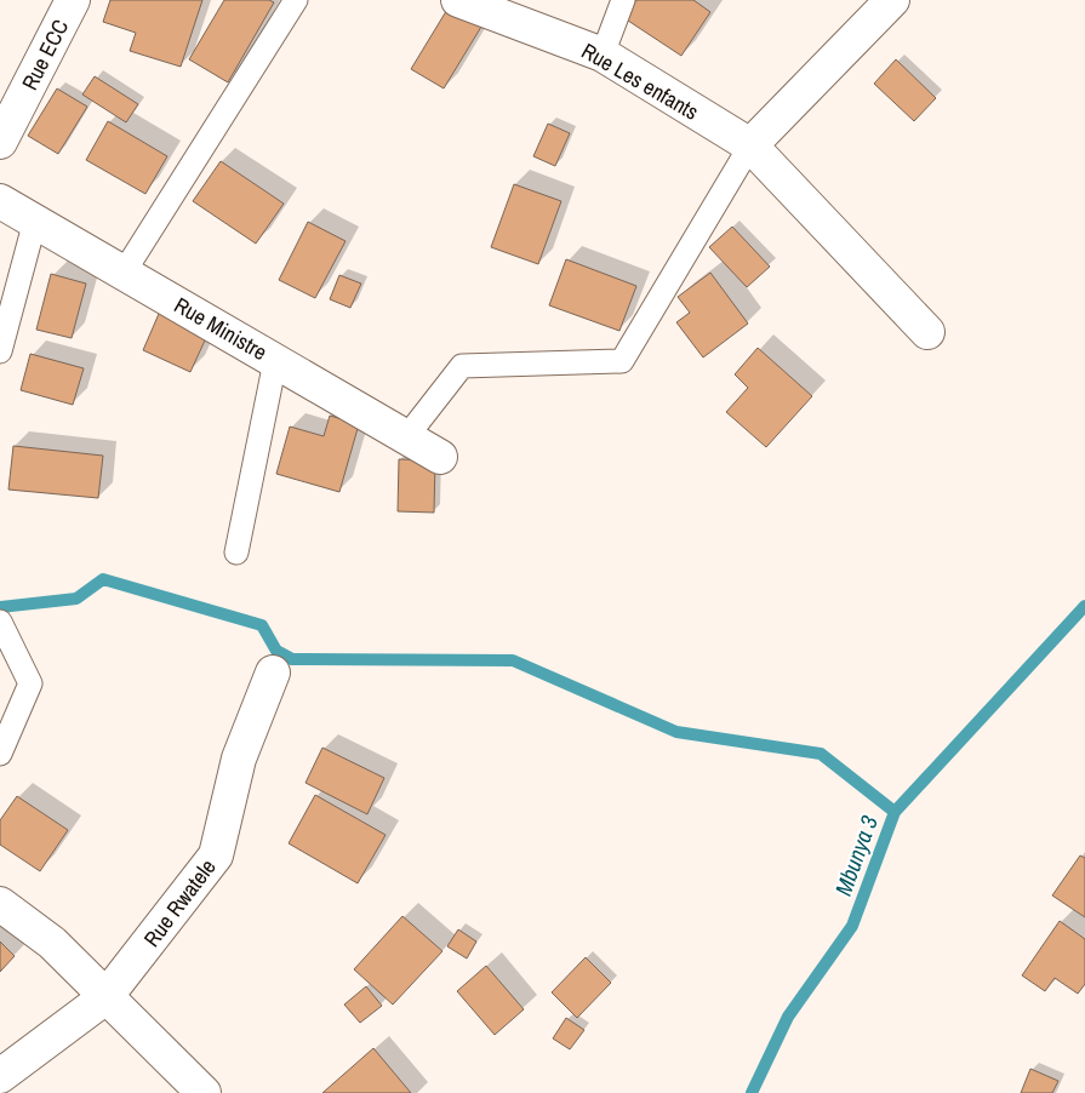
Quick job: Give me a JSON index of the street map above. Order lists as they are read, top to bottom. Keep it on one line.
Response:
{"streets":{"street":["Rue ECC","Rue Les enfants","Rue Ministre","Rue Rwatele"]},"water":["Mbunya 3"]}
